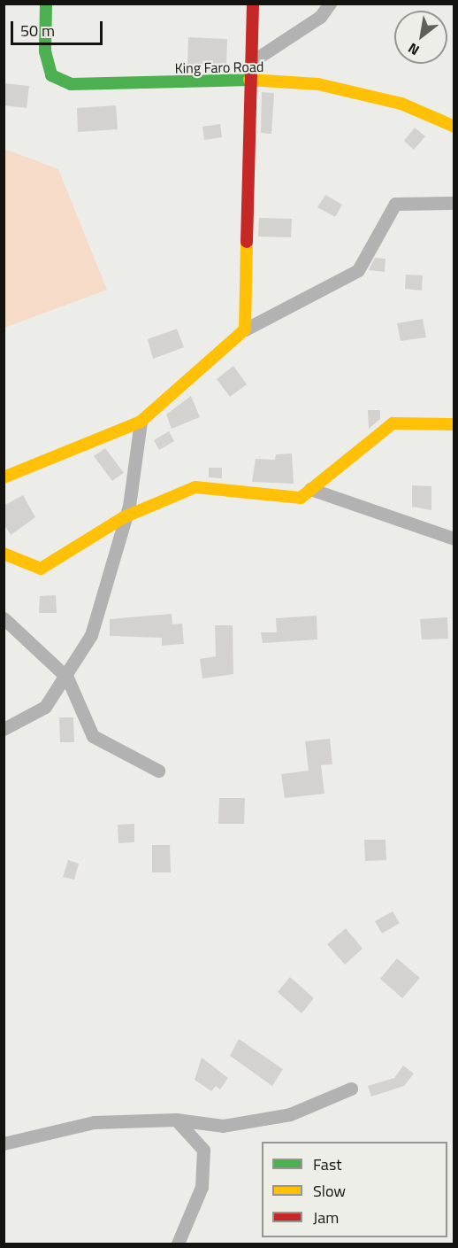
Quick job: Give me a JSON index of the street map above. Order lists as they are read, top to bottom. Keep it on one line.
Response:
{"streets":{"street":["King Faro Road"]},"legend":["Fast","Slow","Jam"],"scale_bar":"50 m","north":"bottom left"}
